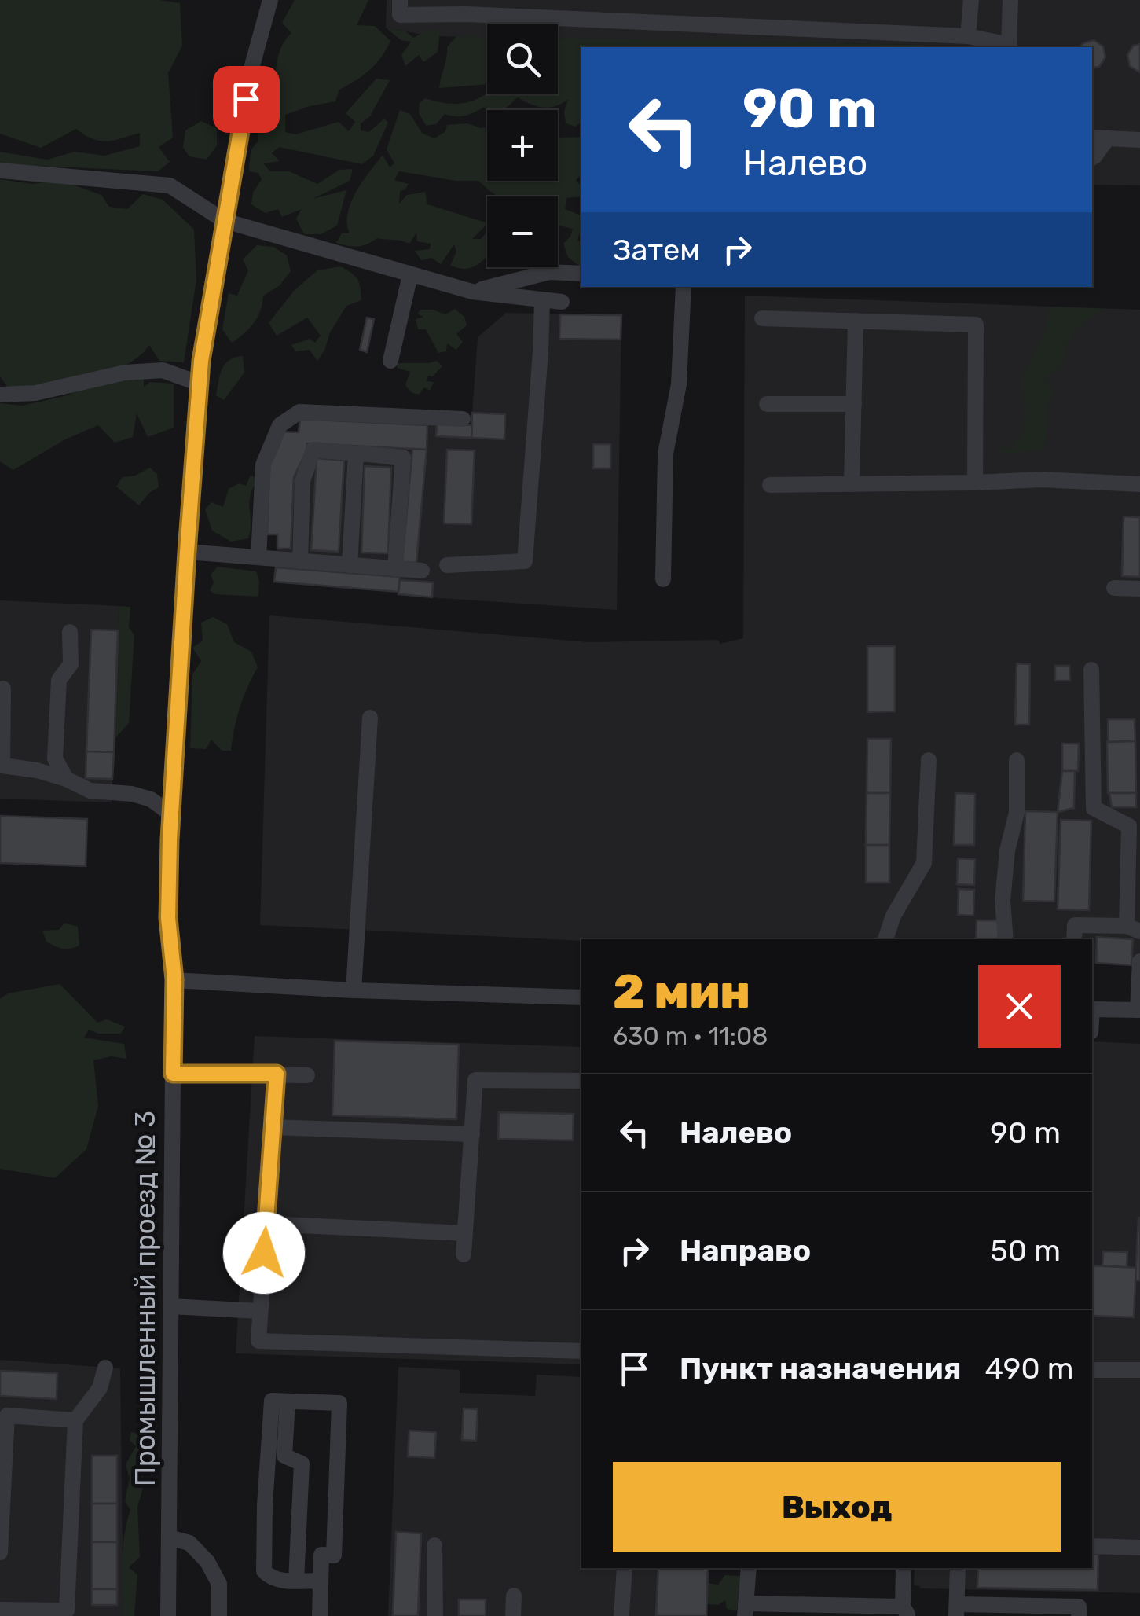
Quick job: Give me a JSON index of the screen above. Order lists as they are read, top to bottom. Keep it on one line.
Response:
{"streets":{"street":["Промышленный проезд № 3"]},"page":{"map_buttons":["+","−"],"turn":["90 m","Налево"],"then":"Затем","heading":["2 мин","630 m · 11:08"],"list":[{"name":"Налево","value":"90 m"},{"name":"Направо","value":"50 m"},{"name":"Пункт назначения","value":"490 m"}],"buttons":"Выход"}}
